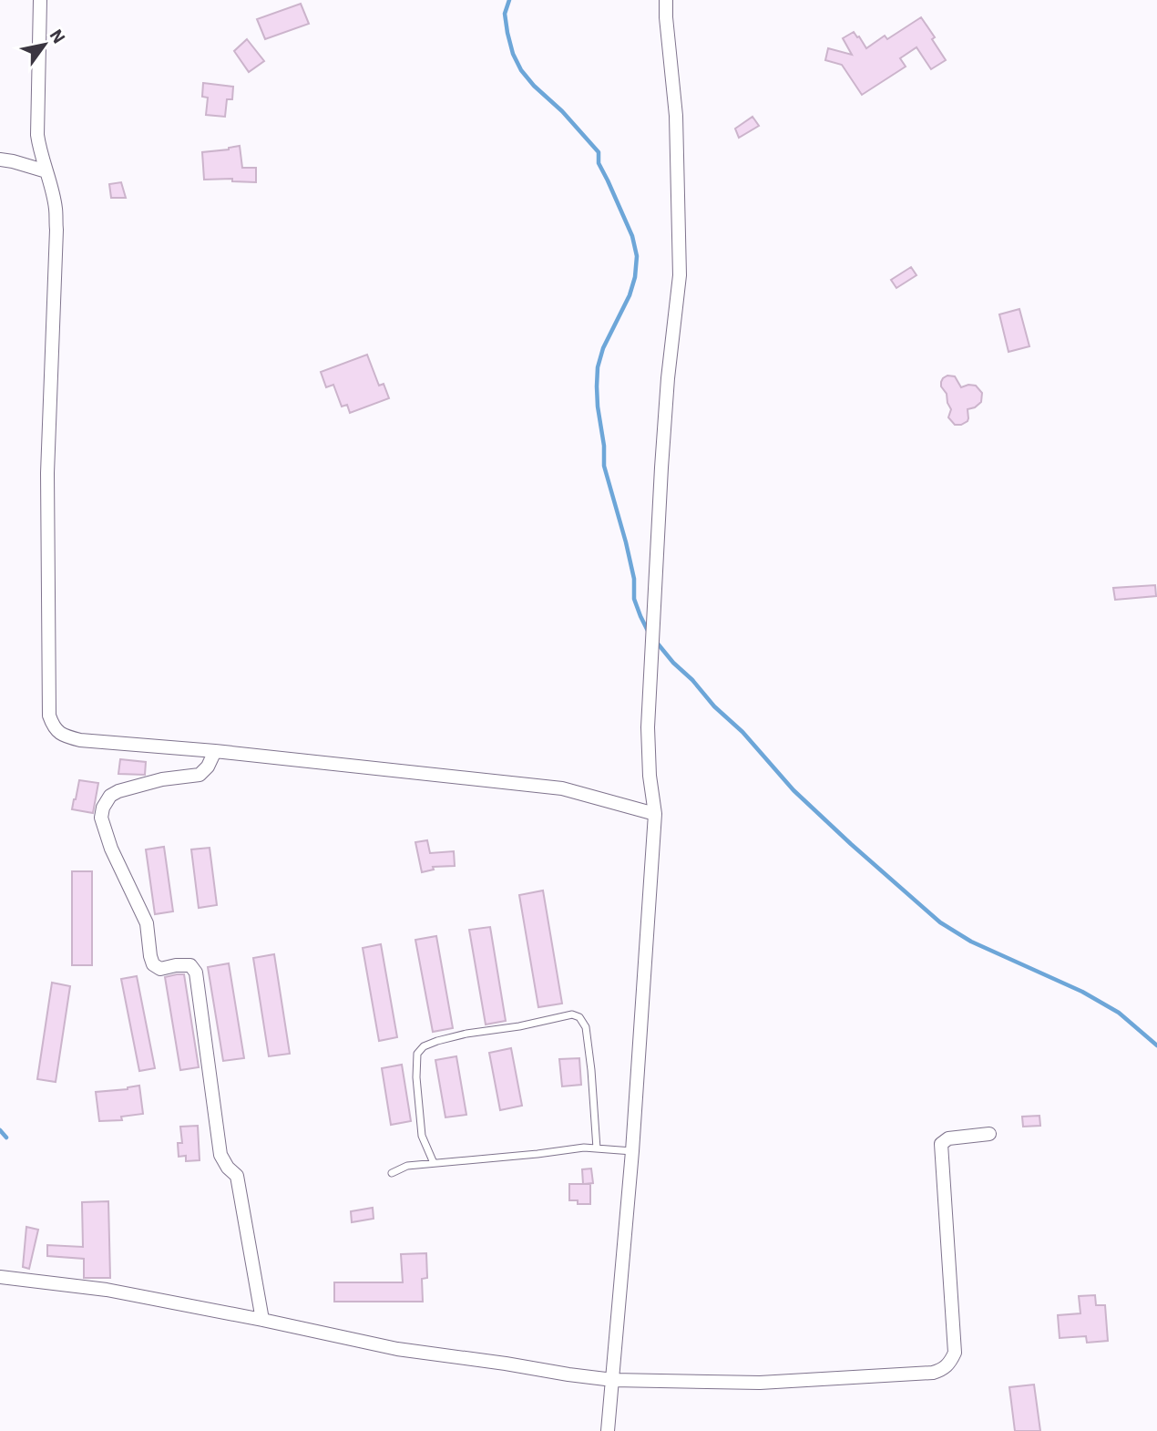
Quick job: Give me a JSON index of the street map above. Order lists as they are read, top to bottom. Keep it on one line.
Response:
{"north":"top right"}
